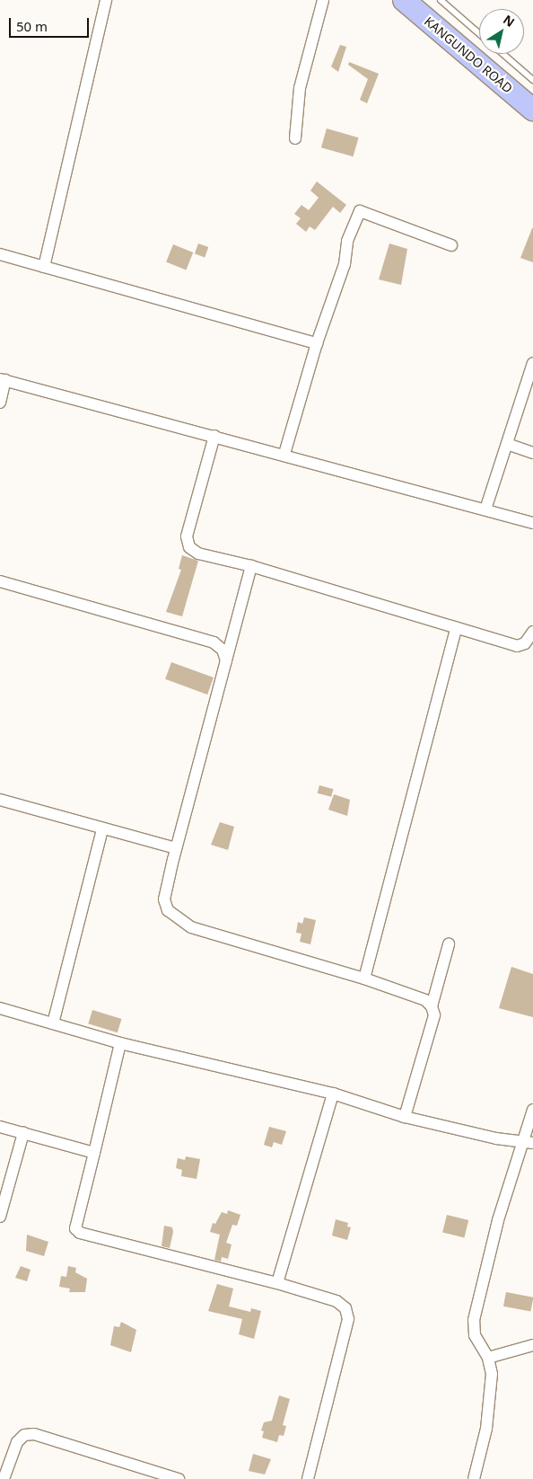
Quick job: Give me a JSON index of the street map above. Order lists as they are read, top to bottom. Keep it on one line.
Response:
{"streets":{"highway":["KANGUNDO ROAD"]},"scale_bar":"50 m","north":"top right"}
